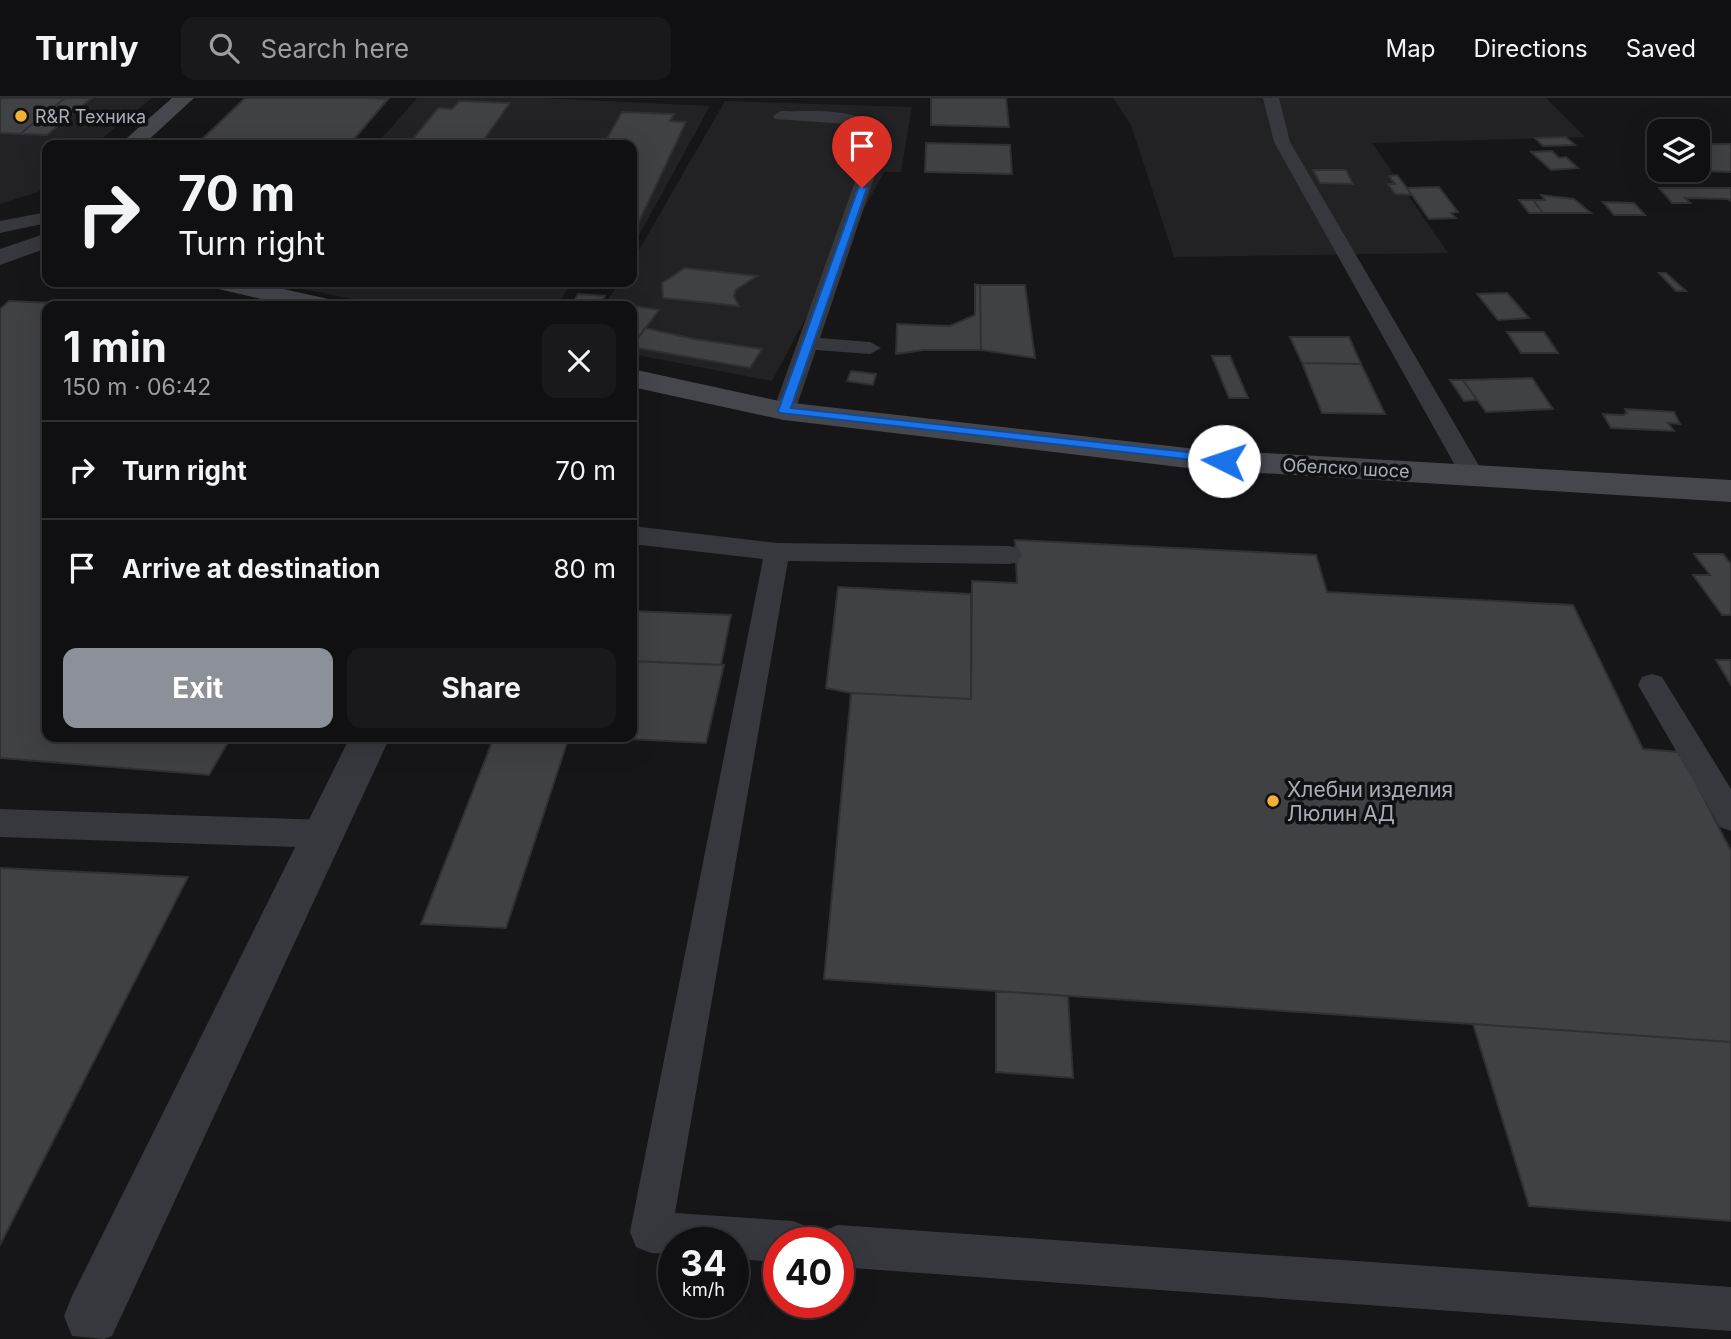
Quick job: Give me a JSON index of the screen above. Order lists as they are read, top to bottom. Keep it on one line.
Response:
{"streets":{"street":["Обелско шосе"]},"places":["R&R Техника","Хлебни изделия Люлин АД"],"page":{"header":"Turnly","search":"Search here","nav":["Map","Directions","Saved"],"turn":["70 m","Turn right"],"heading":["1 min","150 m · 06:42"],"list":[{"name":"Turn right","value":"70 m"},{"name":"Arrive at destination","value":"80 m"}],"buttons":["Exit","Share"],"speed":"34 km/h","limit":"40"}}
